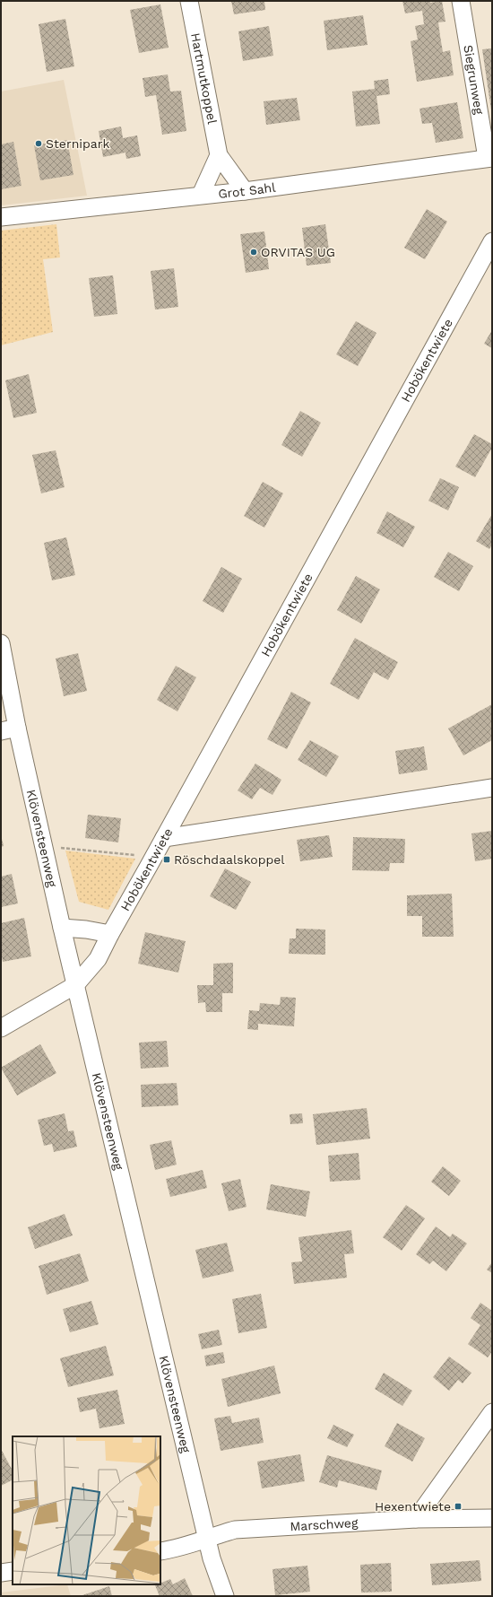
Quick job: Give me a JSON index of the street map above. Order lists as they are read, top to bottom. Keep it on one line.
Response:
{"streets":{"street":["Hartmutkoppel","Siegrunweg","Grot Sahl","Hobökentwiete","Klövensteenweg","Marschweg"]},"crossings":[["Hartmutkoppel","Grot Sahl"],["Siegrunweg","Grot Sahl"],["Hobökentwiete","Klövensteenweg"],["Klövensteenweg","Marschweg"]],"places":{"other":["Sternipark","ORVITAS UG"],"transit":["Röschdaalskoppel","Hexentwiete"]}}
